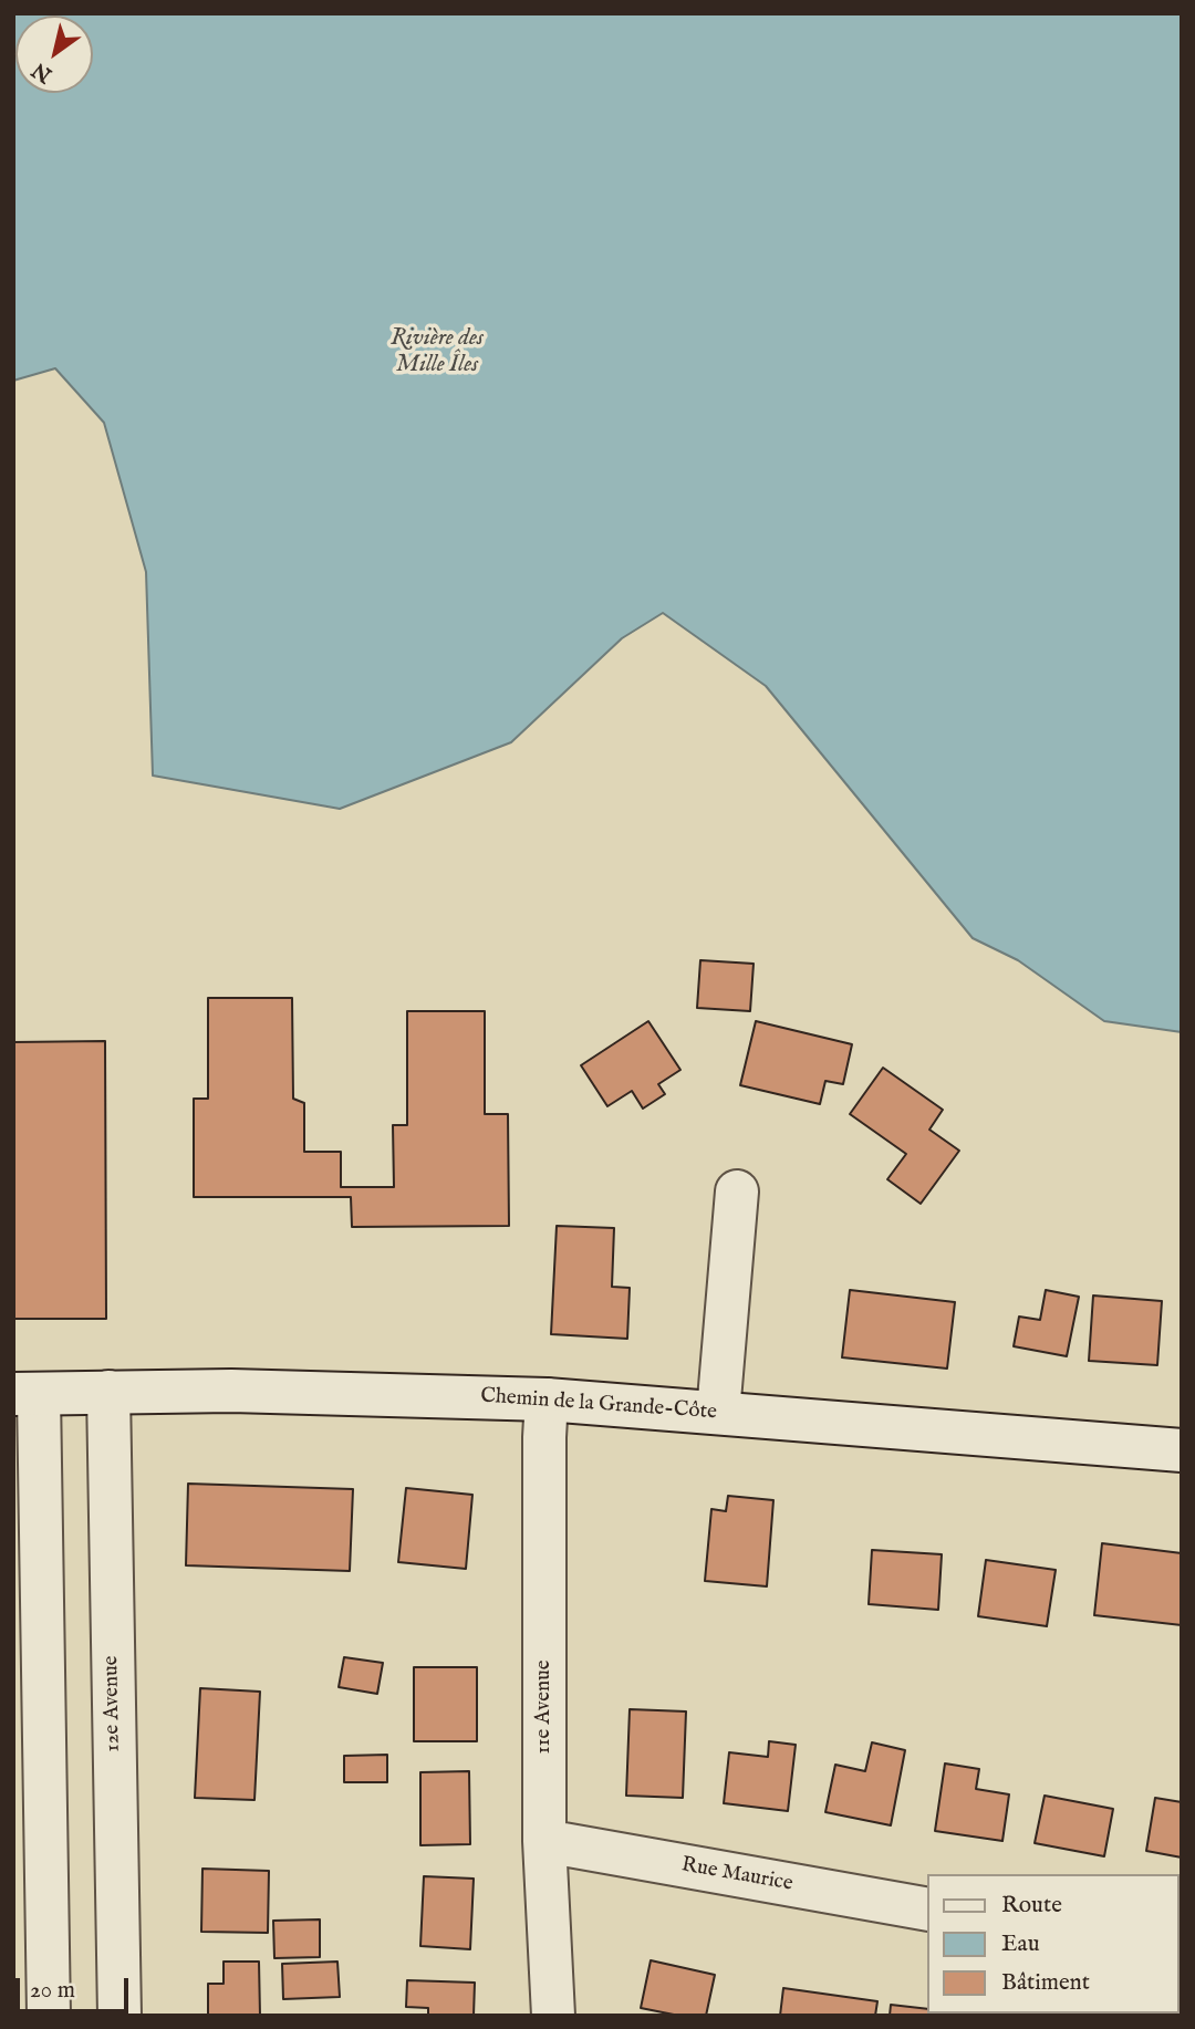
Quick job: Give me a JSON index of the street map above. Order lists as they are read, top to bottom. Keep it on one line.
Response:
{"streets":{"street":["Chemin de la Grande-Côte","12e Avenue","11e Avenue","Rue Maurice"]},"crossings":[["Chemin de la Grande-Côte","12e Avenue"],["Chemin de la Grande-Côte","11e Avenue"],["11e Avenue","Rue Maurice"]],"water":["Rivière des Mille Îles"],"legend":["Route","Eau","Bâtiment"],"scale_bar":"20 m","north":"bottom left"}
